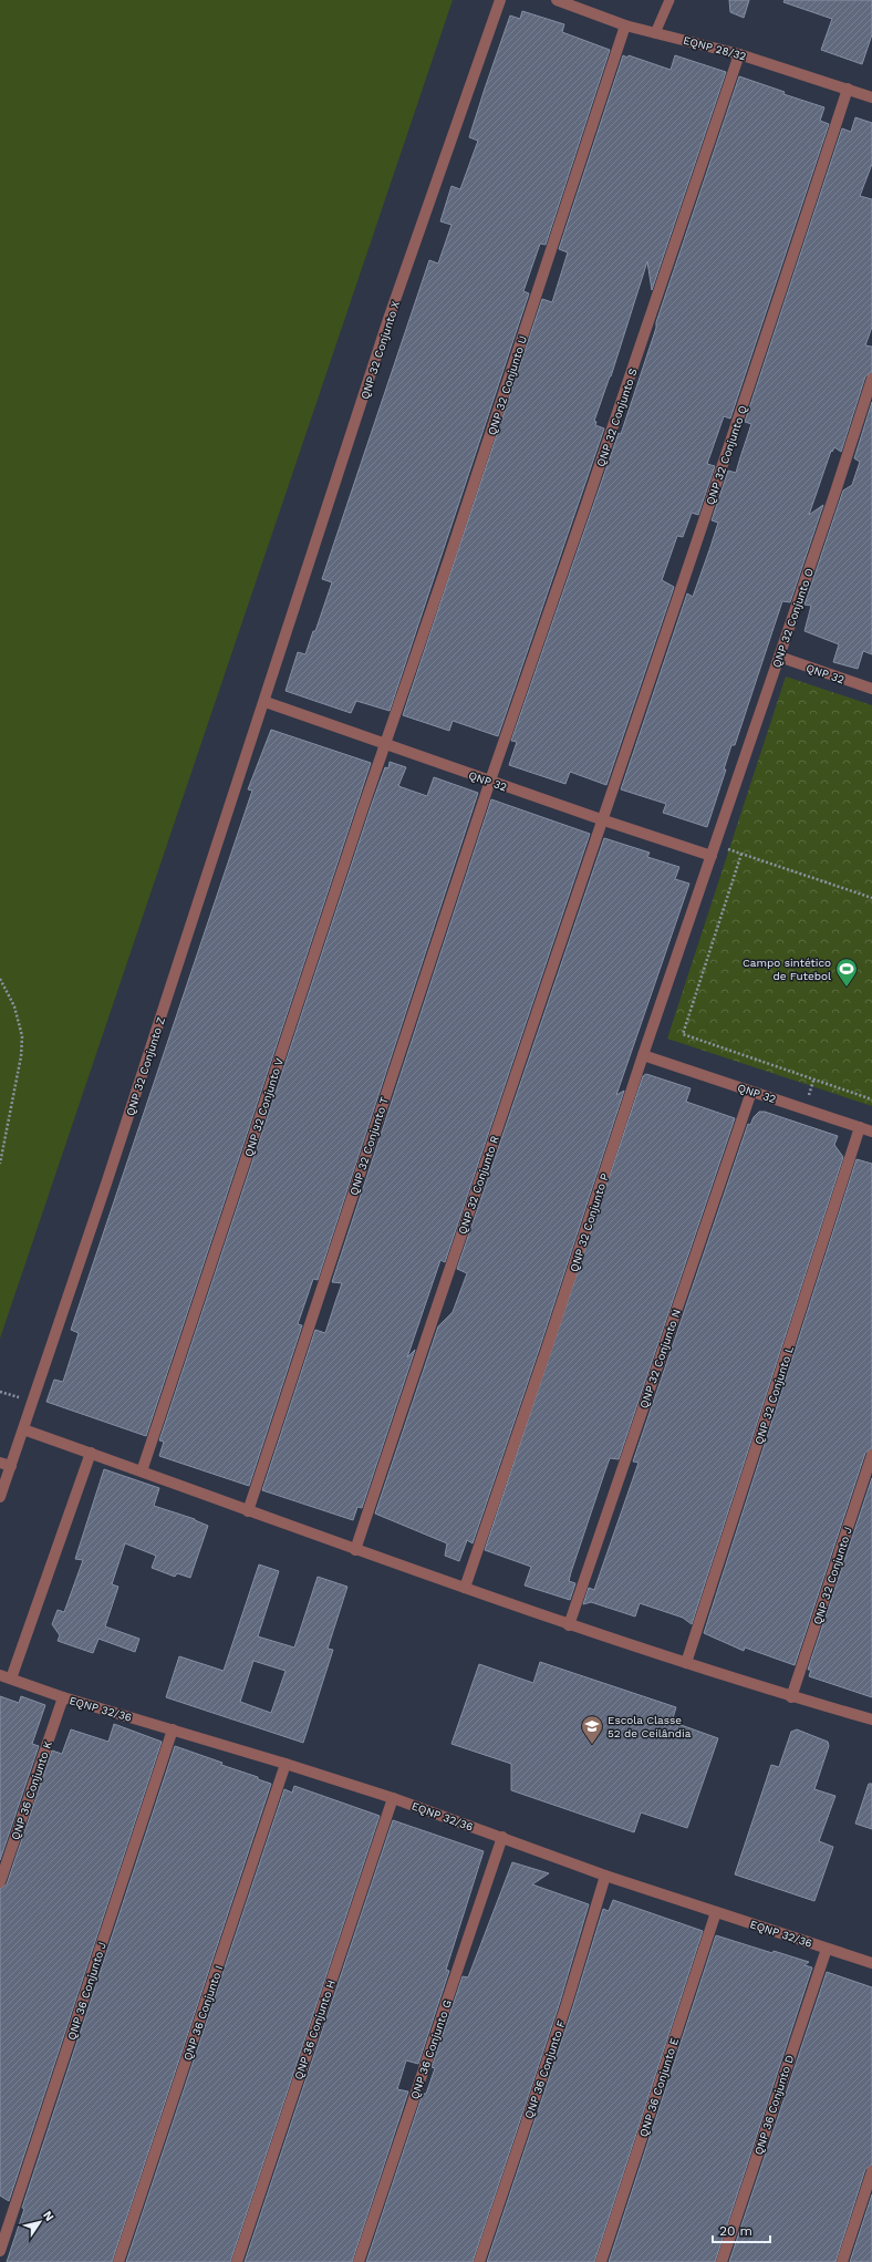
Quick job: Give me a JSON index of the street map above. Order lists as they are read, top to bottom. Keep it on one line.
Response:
{"streets":{"street":["EQNP 28/32","QNP 32 Conjunto X","QNP 32 Conjunto U","QNP 32 Conjunto S","QNP 32 Conjunto Q","QNP 32 Conjunto O","QNP 32","QNP 32 Conjunto Z","QNP 32 Conjunto V","QNP 32 Conjunto T","QNP 32 Conjunto R","QNP 32 Conjunto P","QNP 32 Conjunto N","QNP 32 Conjunto L","QNP 32 Conjunto J","EQNP 32/36","QNP 36 Conjunto K","QNP 36 Conjunto J","QNP 36 Conjunto I","QNP 36 Conjunto H","QNP 36 Conjunto G","QNP 36 Conjunto F","QNP 36 Conjunto E","QNP 36 Conjunto D"]},"crossings":[["EQNP 28/32","QNP 32 Conjunto U"],["EQNP 28/32","QNP 32 Conjunto S"],["EQNP 28/32","QNP 32 Conjunto Q"],["QNP 32 Conjunto X","QNP 32"],["QNP 32 Conjunto X","QNP 32 Conjunto Z"],["QNP 32 Conjunto U","QNP 32"],["QNP 32 Conjunto U","QNP 32 Conjunto V"],["QNP 32 Conjunto S","QNP 32"],["QNP 32 Conjunto S","QNP 32 Conjunto T"],["QNP 32 Conjunto Q","QNP 32"],["QNP 32 Conjunto Q","QNP 32 Conjunto R"],["QNP 32 Conjunto O","QNP 32"],["QNP 32 Conjunto O","QNP 32 Conjunto P"],["QNP 32","QNP 32 Conjunto Z"],["QNP 32","QNP 32 Conjunto V"],["QNP 32","QNP 32 Conjunto T"],["QNP 32","QNP 32 Conjunto R"],["QNP 32","QNP 32 Conjunto P"],["QNP 32","QNP 32 Conjunto N"],["QNP 32","QNP 32 Conjunto L"],["EQNP 32/36","QNP 36 Conjunto K"],["EQNP 32/36","QNP 36 Conjunto J"],["EQNP 32/36","QNP 36 Conjunto I"],["EQNP 32/36","QNP 36 Conjunto H"],["EQNP 32/36","QNP 36 Conjunto G"],["EQNP 32/36","QNP 36 Conjunto F"],["EQNP 32/36","QNP 36 Conjunto E"],["EQNP 32/36","QNP 36 Conjunto D"]],"places":{"sports":["Campo sintético de Futebol"],"school or university":["Escola Classe 52 de Ceilândia"]},"scale_bar":"20 m","north":"top right"}
